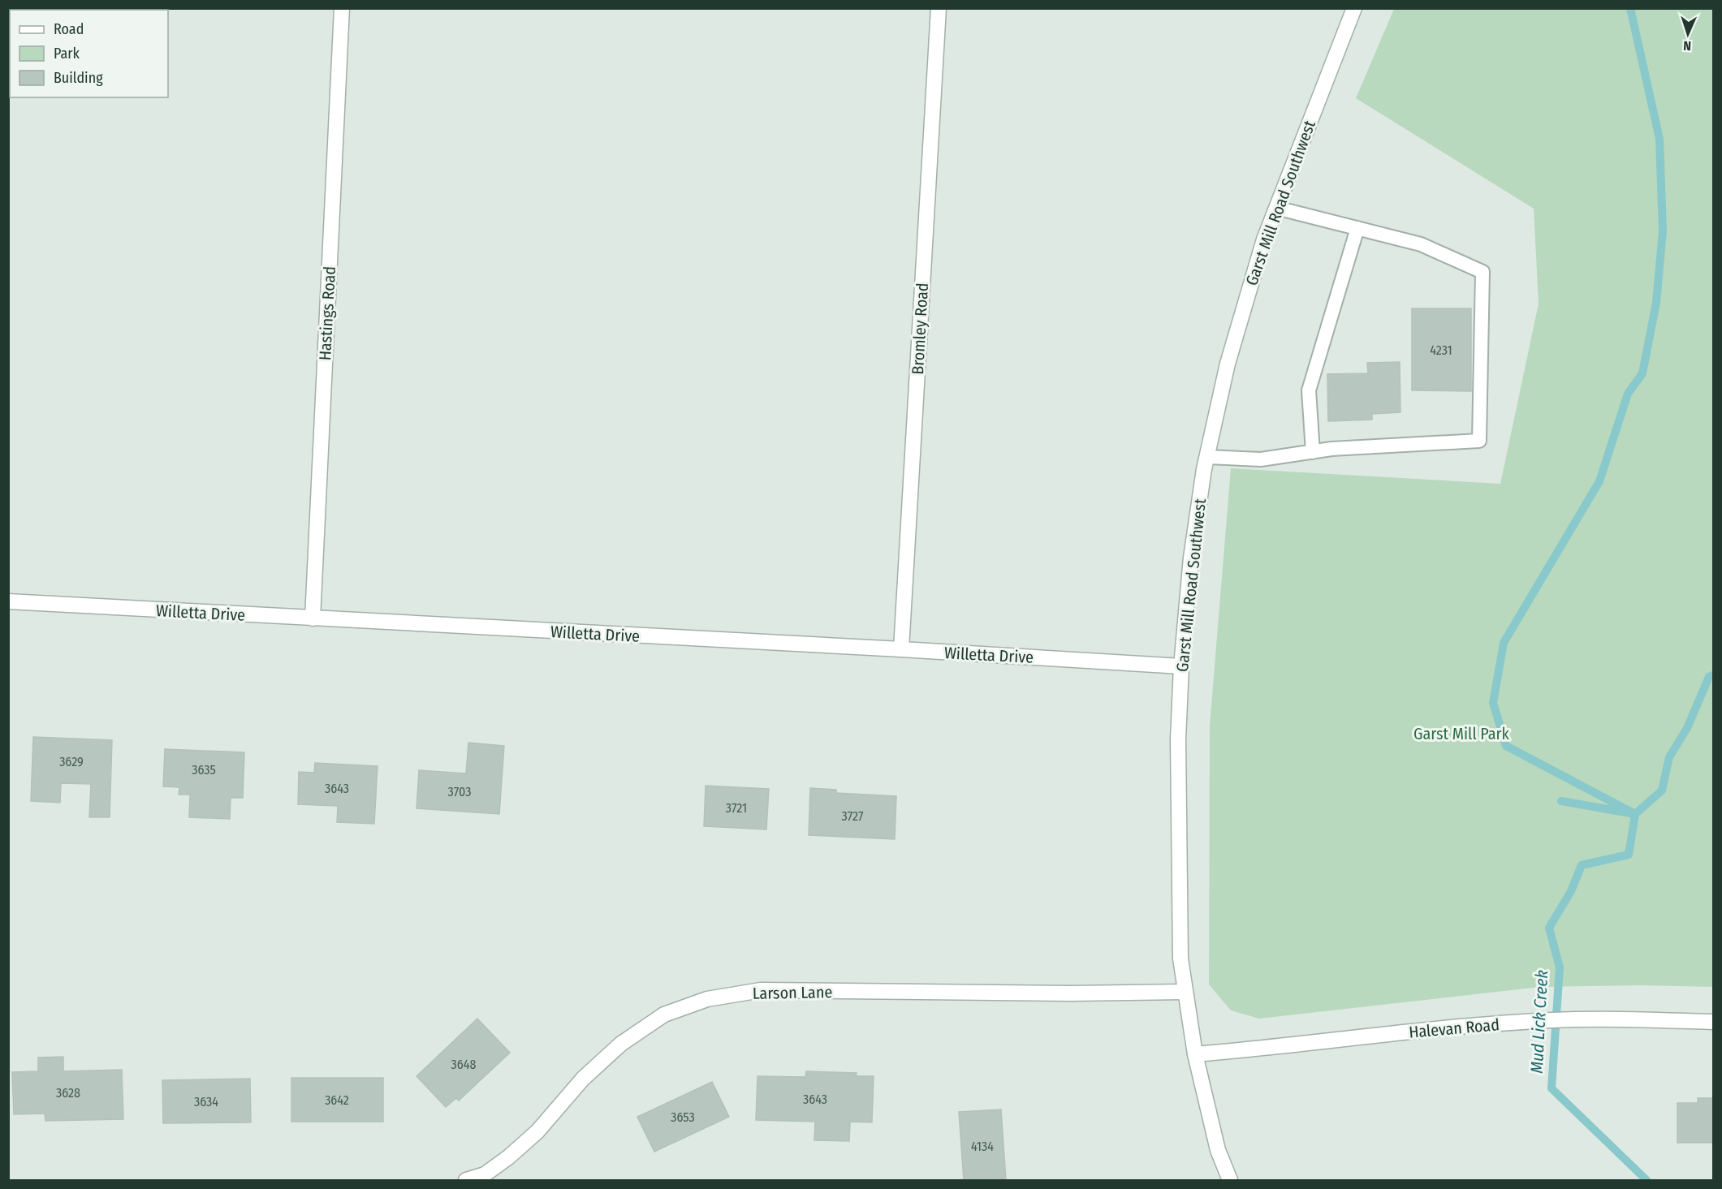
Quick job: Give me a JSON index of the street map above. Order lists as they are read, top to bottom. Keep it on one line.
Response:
{"streets":{"street":["Garst Mill Road Southwest","Hastings Road","Bromley Road","Willetta Drive","Larson Lane","Halevan Road"]},"crossings":[["Garst Mill Road Southwest","Willetta Drive"],["Garst Mill Road Southwest","Larson Lane"],["Garst Mill Road Southwest","Halevan Road"],["Hastings Road","Willetta Drive"],["Bromley Road","Willetta Drive"]],"water":["Mud Lick Creek"],"parks":["Garst Mill Park"],"house_numbers":["4231","3629","3635","3643","3703","3721","3727","3648","3628","3643","3642","3634","3653","4134"],"legend":["Road","Park","Building"],"north":"bottom"}
